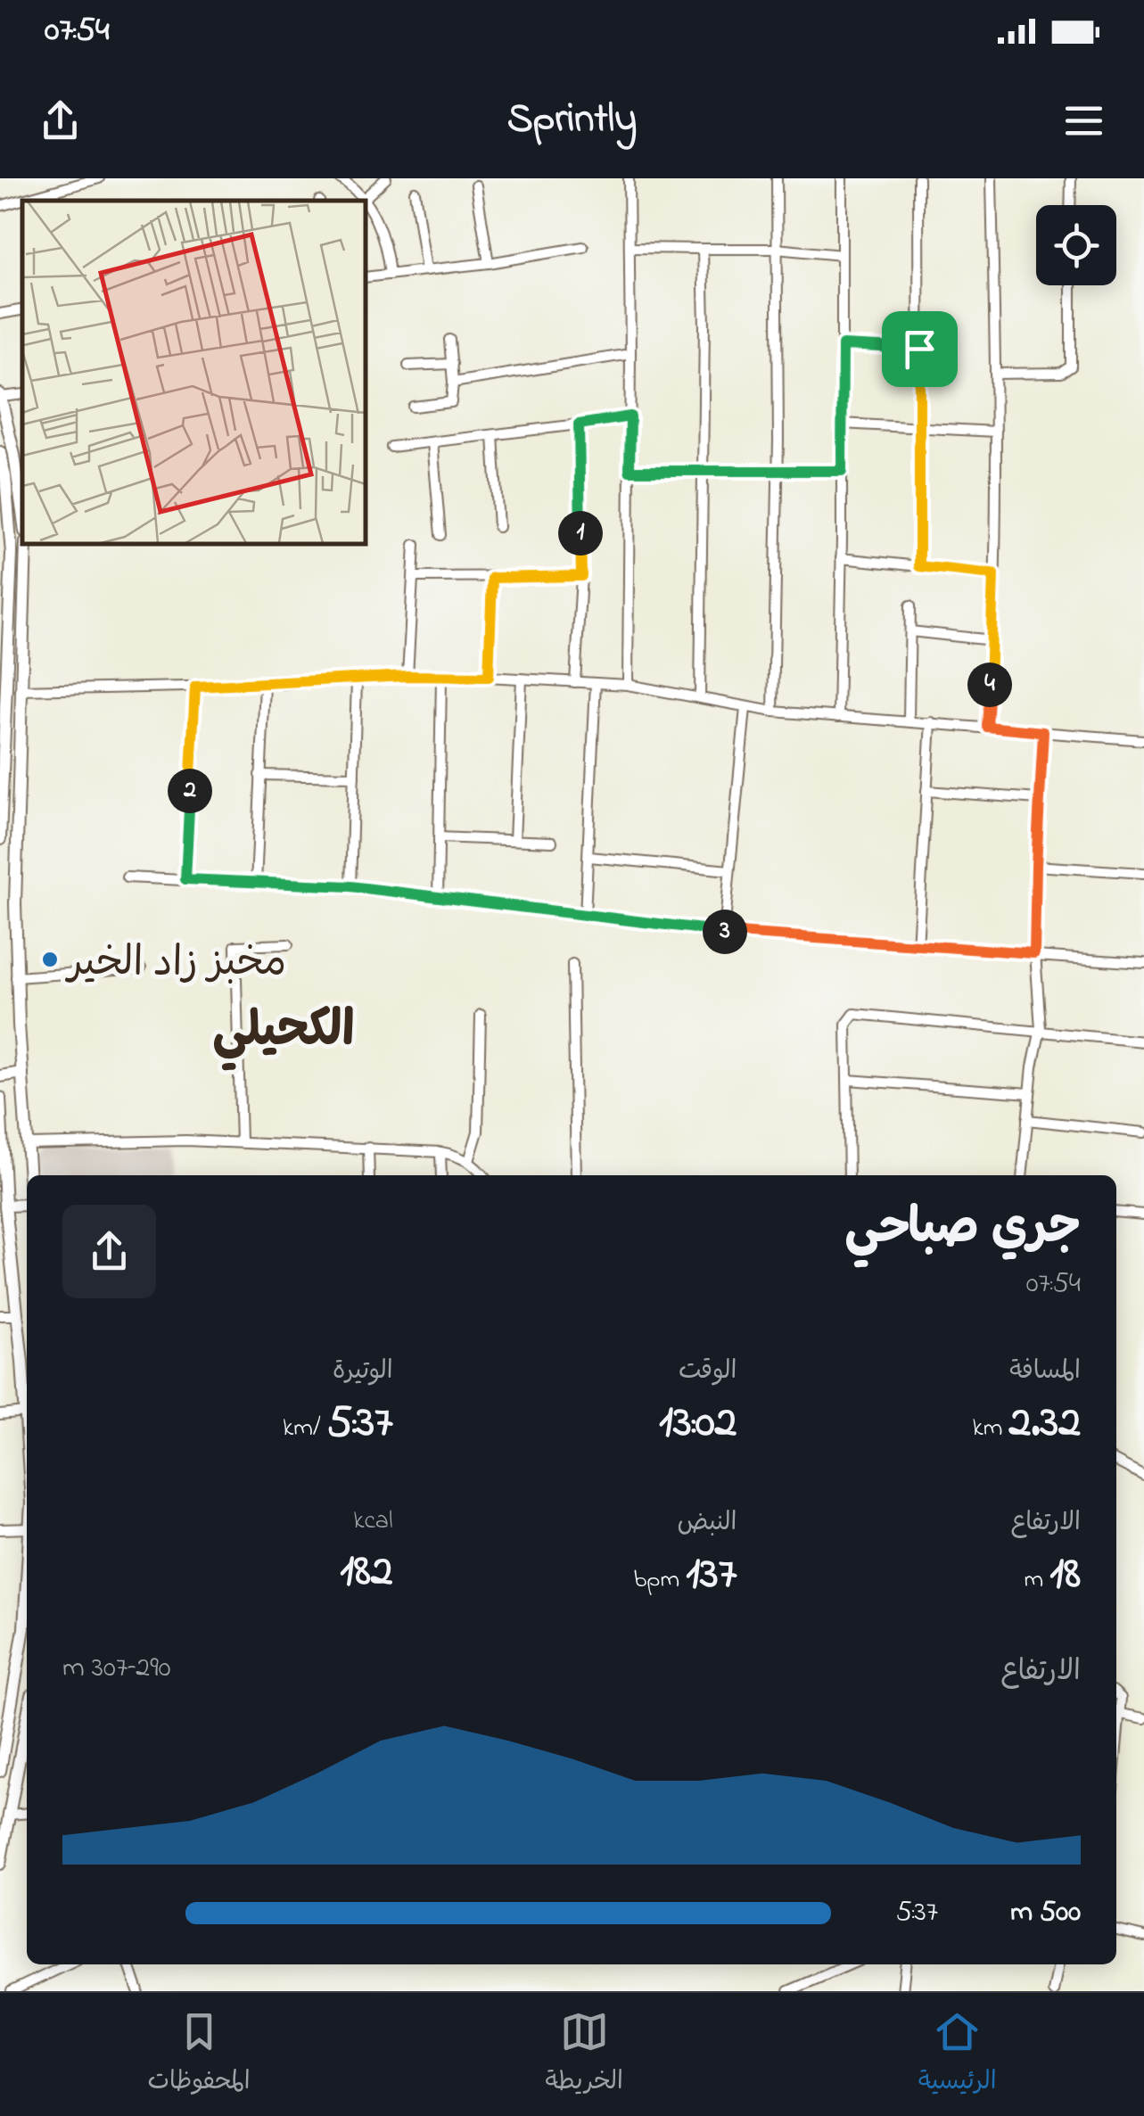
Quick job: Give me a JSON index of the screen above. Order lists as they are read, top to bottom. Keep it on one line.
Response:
{"districts":["الكحيلي"],"places":["مخبز زاد الخير"],"page":{"status":"07:54","header":"Sprintly","pins":["1","4","2","3"],"heading":["جري صباحي","07:54"],"stats":[["المسافة","2.32 km"],["الوقت","13:02"],["الوتيرة","5:37 /km"],["الارتفاع","18 m"],["النبض","137 bpm"],["kcal","182"]],"chart":["الارتفاع","290–307 m"],"list":[{"name":"500 m","note":"5:37"}],"tabs":["الرئيسية","الخريطة","المحفوظات"]}}
